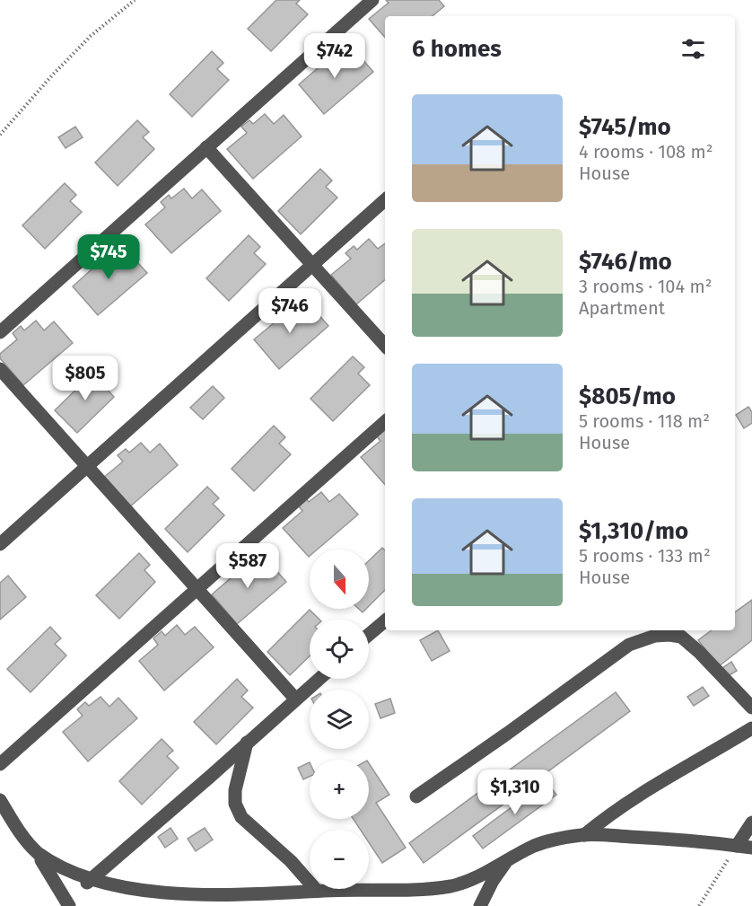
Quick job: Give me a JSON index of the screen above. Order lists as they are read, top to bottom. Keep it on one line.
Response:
{"north":"bottom","page":{"heading":"6 homes","price":["$742","$745","$746","$805","$587","$1,310"],"list":[{"name":"$745/mo","note":"4 rooms · 108 m² · House"},{"name":"$746/mo","note":"3 rooms · 104 m² · Apartment"},{"name":"$805/mo","note":"5 rooms · 118 m² · House"},{"name":"$1,310/mo","note":"5 rooms · 133 m² · House"}],"map_buttons":["+","−"]}}
